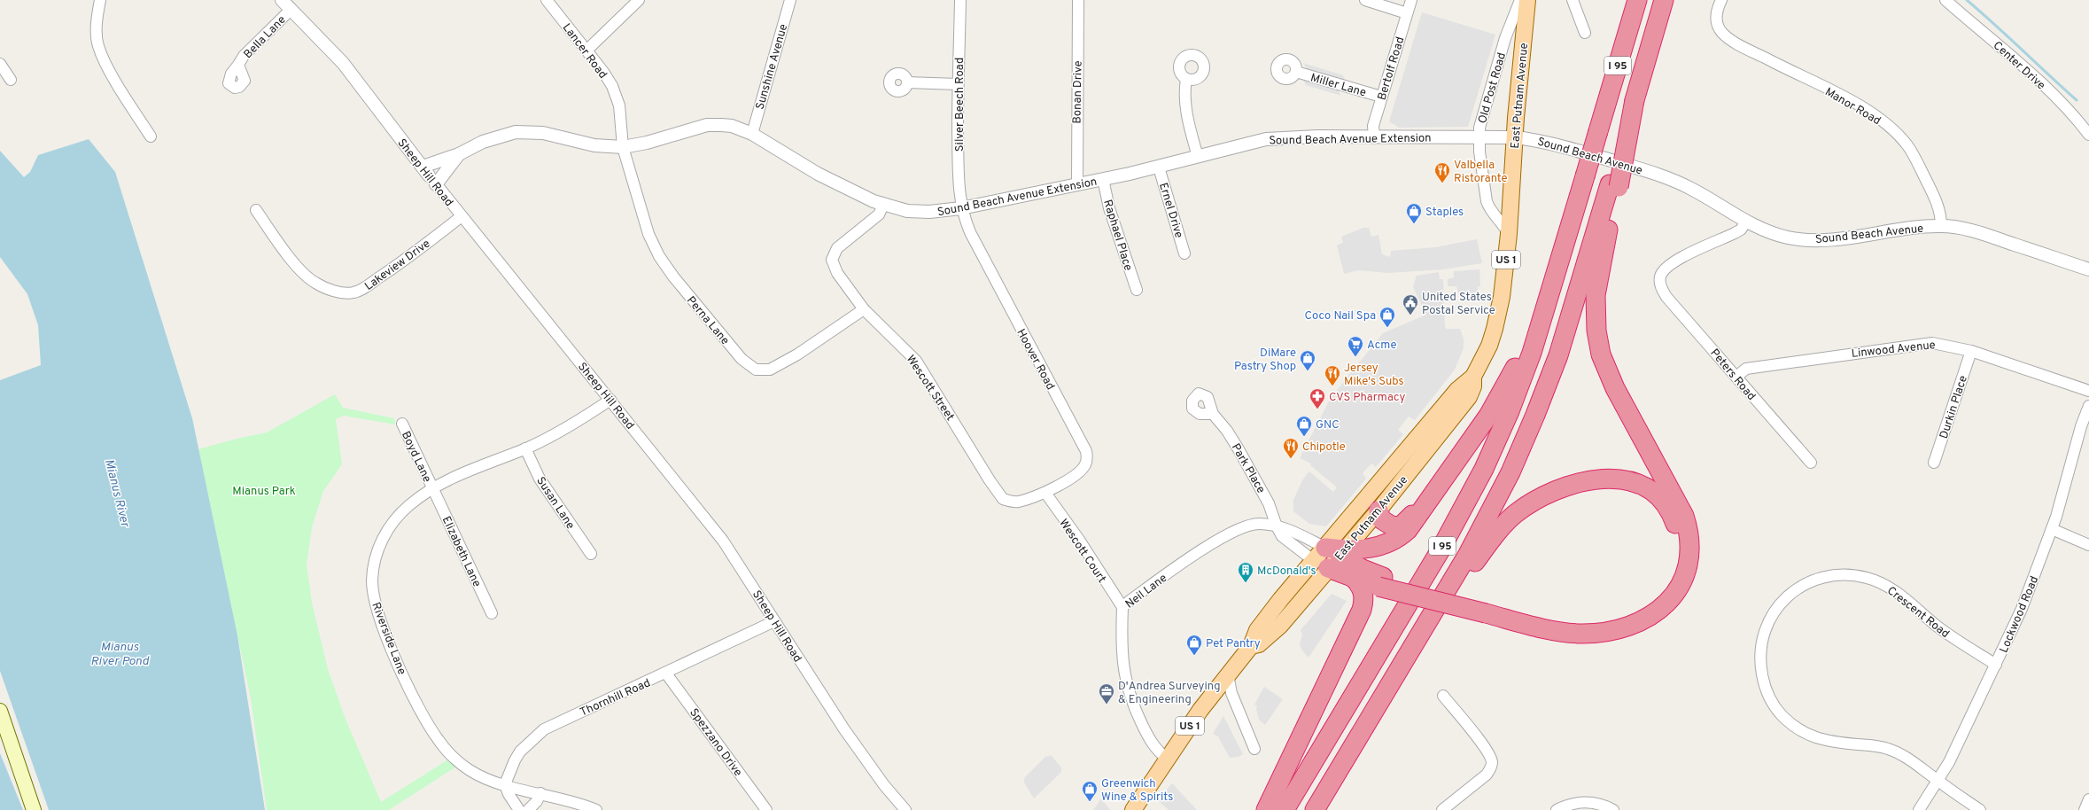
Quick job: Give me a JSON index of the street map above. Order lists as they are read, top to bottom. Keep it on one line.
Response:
{"streets":{"highway":["I 95"],"main road":["East Putnam Avenue","US 1"],"street":["Bella Lane","Lancer Road","Center Drive","Sunshine Avenue","Bertolf Road","Miller Lane","Old Post Road","Bonan Drive","Silver Beech Road","Manor Road","Sound Beach Avenue Extension","Sound Beach Avenue","Sheep Hill Road","Ernel Drive","Raphael Place","Lakeview Drive","Perna Lane","Linwood Avenue","Hoover Road","Peters Road","Wescott Street","Durkin Place","Boyd Lane","Park Place","Susan Lane","Wescott Court","Elizabeth Lane","Neil Lane","Crescent Road","Lockwood Road","Riverside Lane","Thornhill Road","Spezzano Drive"]},"crossings":[["Bella Lane","Sheep Hill Road"],["Lancer Road","Sound Beach Avenue Extension"],["Lancer Road","Perna Lane"],["Sunshine Avenue","Sound Beach Avenue Extension"],["Bertolf Road","Miller Lane"],["Bertolf Road","Sound Beach Avenue Extension"],["Old Post Road","East Putnam Avenue"],["Old Post Road","Sound Beach Avenue Extension"],["Bonan Drive","Sound Beach Avenue Extension"],["East Putnam Avenue","Sound Beach Avenue Extension"],["East Putnam Avenue","Sound Beach Avenue"],["East Putnam Avenue","Park Place"],["East Putnam Avenue","Neil Lane"],["Silver Beech Road","Sound Beach Avenue Extension"],["Silver Beech Road","Hoover Road"],["Manor Road","Sound Beach Avenue"],["Sound Beach Avenue Extension","Sound Beach Avenue"],["Sound Beach Avenue Extension","Sheep Hill Road"],["Sound Beach Avenue Extension","Ernel Drive"],["Sound Beach Avenue Extension","Raphael Place"],["Sound Beach Avenue Extension","Perna Lane"],["Sound Beach Avenue Extension","Hoover Road"],["Sound Beach Avenue Extension","Wescott Street"],["Sound Beach Avenue","Peters Road"],["Sheep Hill Road","Lakeview Drive"],["Sheep Hill Road","Riverside Lane"],["Sheep Hill Road","Thornhill Road"],["Perna Lane","Wescott Street"],["Linwood Avenue","Peters Road"],["Linwood Avenue","Durkin Place"],["Hoover Road","Wescott Street"],["Hoover Road","Wescott Court"],["Wescott Street","Wescott Court"],["Boyd Lane","Elizabeth Lane"],["Boyd Lane","Riverside Lane"],["Park Place","Neil Lane"],["Susan Lane","Riverside Lane"],["Wescott Court","Neil Lane"],["Elizabeth Lane","Riverside Lane"],["Crescent Road","Lockwood Road"],["Riverside Lane","Thornhill Road"],["Thornhill Road","Spezzano Drive"]],"water":["Mianus River","Mianus River Pond"],"parks":["Mianus Park"],"places":{"restaurant":["Valbella Ristorante","Jersey Mike's Subs","Chipotle"],"shop":["Staples","Coco Nail Spa","DiMare Pastry Shop","GNC","Pet Pantry","Greenwich Wine & Spirits"],"public building":["United States Postal Service"],"supermarket":["Acme"],"pharmacy":["CVS Pharmacy"],"building":["McDonald's"],"office":["D'Andrea Surveying & Engineering"]}}
